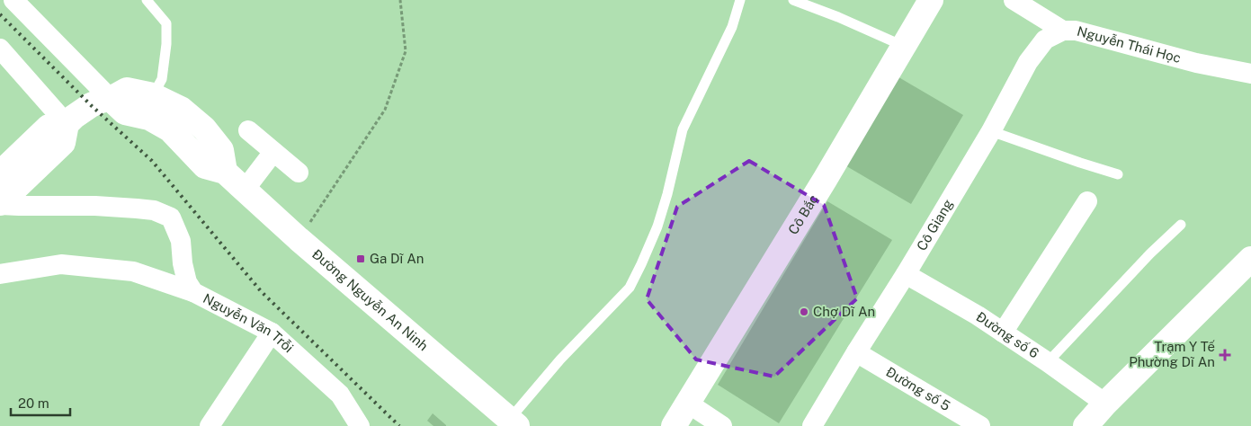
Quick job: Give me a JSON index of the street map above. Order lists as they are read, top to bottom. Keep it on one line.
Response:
{"streets":{"main road":["Cô Bắc","Đường Nguyễn An Ninh"],"street":["Nguyễn Thái Học","Cô Giang","Nguyễn Văn Trỗi","Đường số 6","Đường số 5"]},"crossings":[["Nguyễn Thái Học","Cô Giang"],["Cô Giang","Đường số 6"],["Cô Giang","Đường số 5"]],"places":{"transit":["Ga Dĩ An"],"other":["Chợ Dĩ An"],"health":["Trạm Y Tế Phường Dĩ An"]},"scale_bar":"20 m"}
